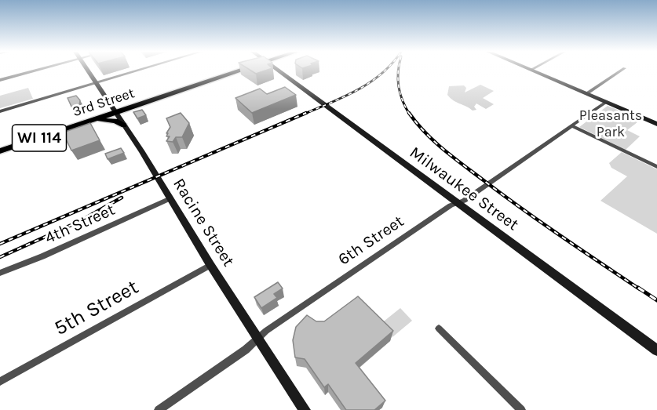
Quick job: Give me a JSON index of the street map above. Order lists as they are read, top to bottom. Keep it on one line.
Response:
{"streets":{"main road":["3rd Street","WI 114"],"street":["Milwaukee Street","Racine Street","4th Street","6th Street","5th Street"]},"crossings":[["3rd Street","Racine Street"],["Milwaukee Street","6th Street"],["Racine Street","4th Street"],["Racine Street","6th Street"],["Racine Street","5th Street"]],"parks":["Pleasants Park"]}
